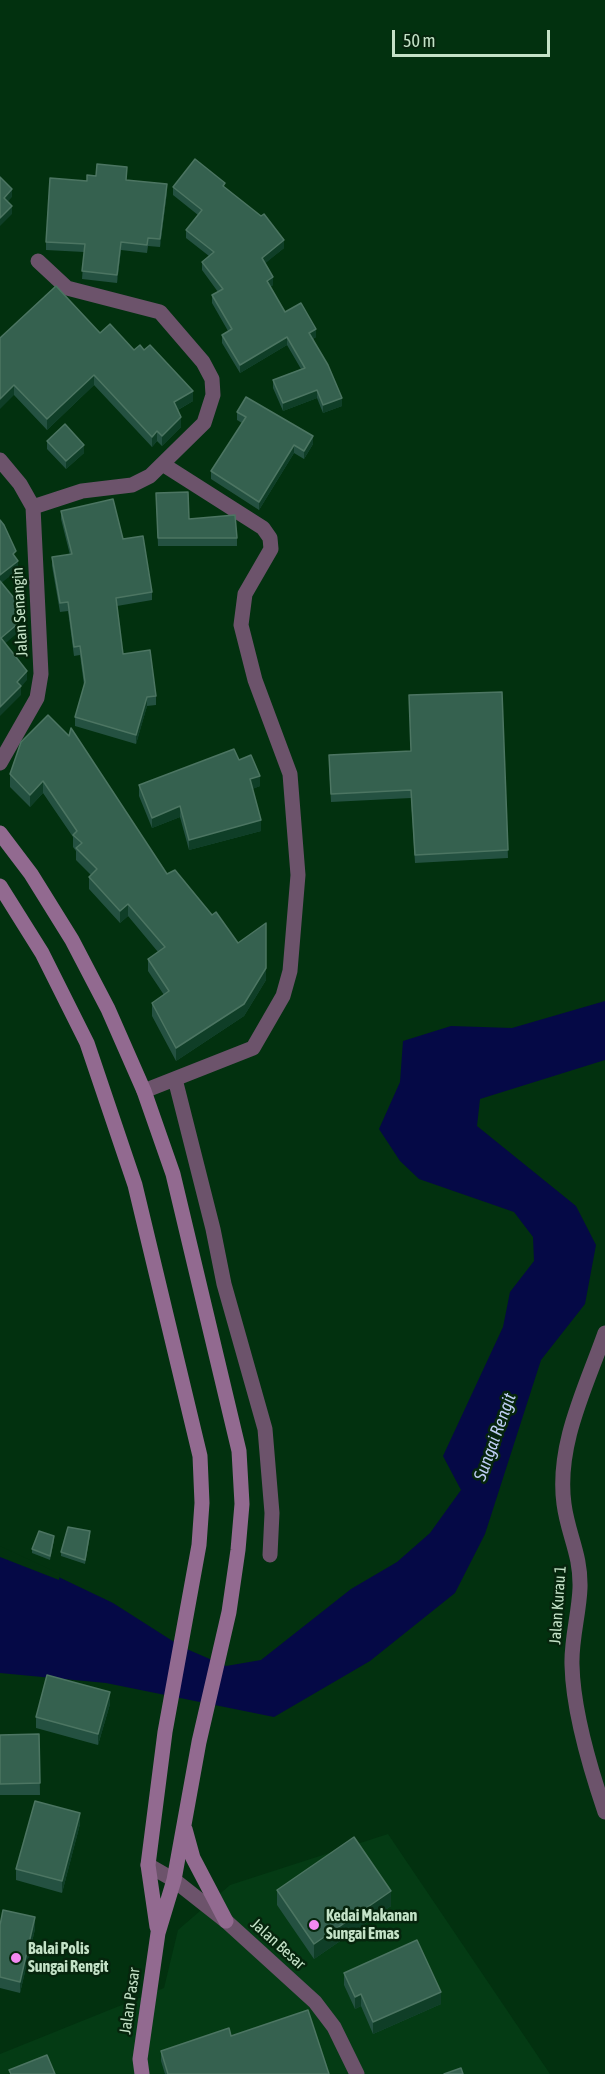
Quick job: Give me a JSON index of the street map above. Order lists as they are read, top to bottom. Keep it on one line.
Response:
{"streets":{"main road":["Jalan Pasar"],"street":["Jalan Senangin","Jalan Kurau 1","Jalan Besar"]},"water":["Sungai Rengit"],"places":["Kedai Makanan Sungai Emas","Balai Polis Sungai Rengit"],"scale_bar":"50 m"}
